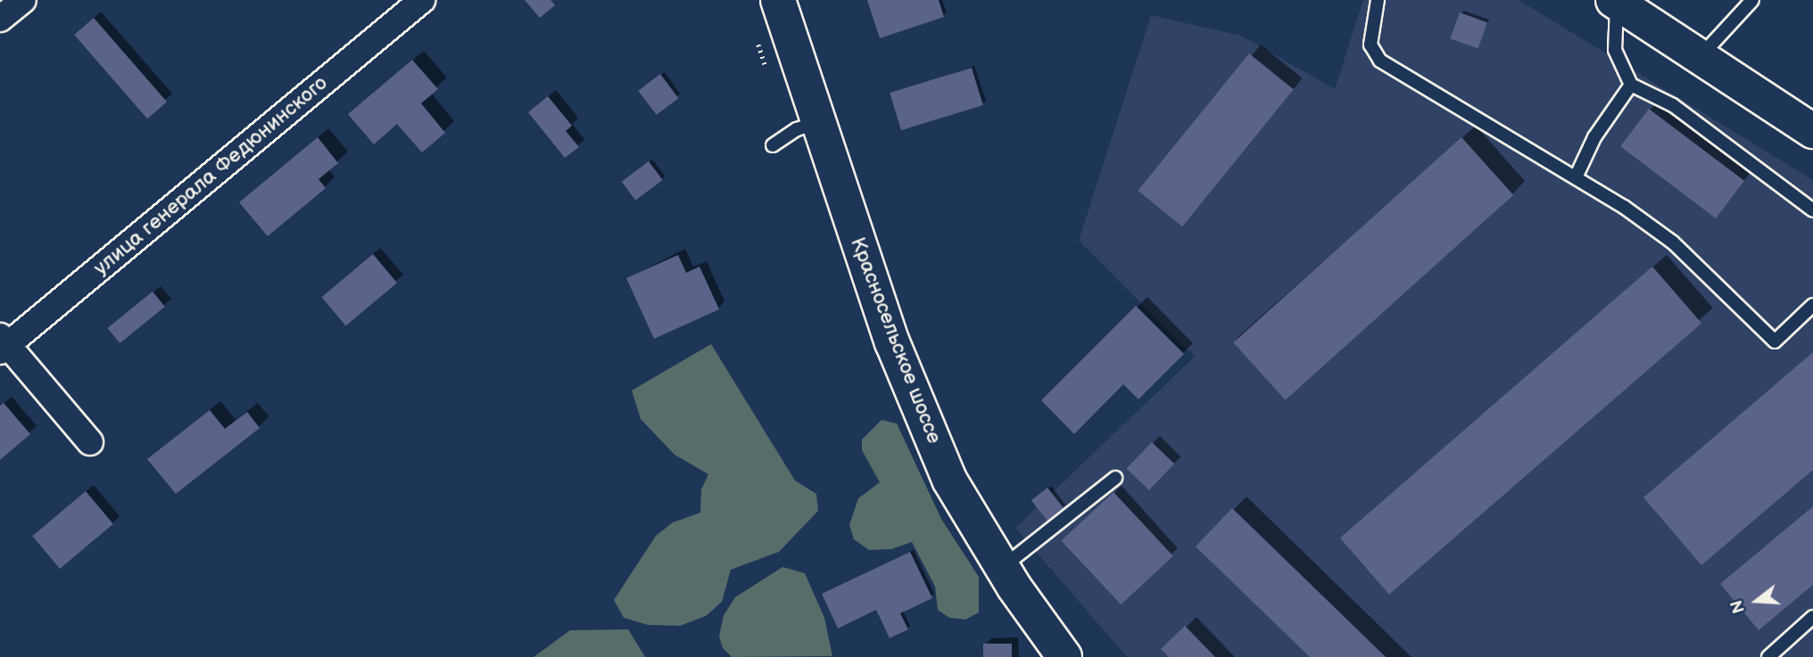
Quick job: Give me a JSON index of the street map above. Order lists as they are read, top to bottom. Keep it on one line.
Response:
{"streets":{"main road":["Красносельское шоссе"],"street":["улица генерала Федюнинского"]},"north":"left"}
